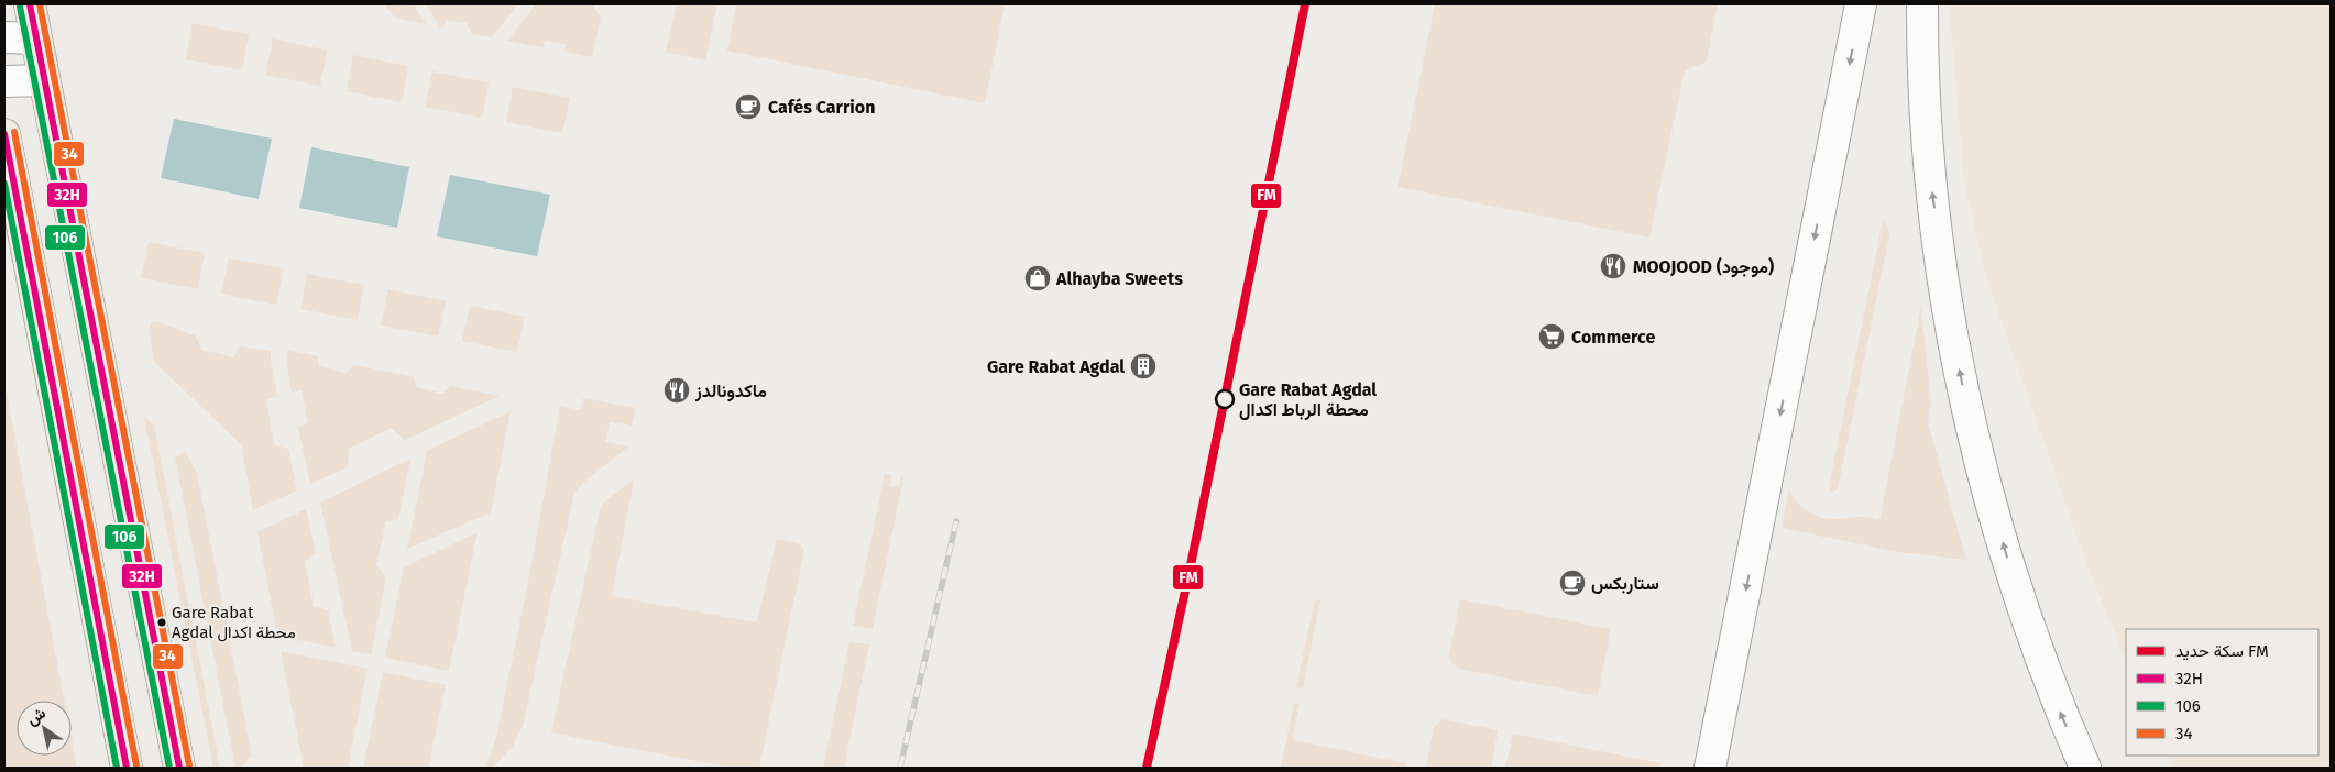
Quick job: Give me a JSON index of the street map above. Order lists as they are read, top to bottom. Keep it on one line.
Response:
{"places":{"cafe":["Cafés Carrion","ستاربكس"],"restaurant":["MOOJOOD (موجود)","ماكدونالدز"],"shop":["Alhayba Sweets"],"supermarket":["Commerce"],"building":["Gare Rabat Agdal"],"other":["Gare Rabat Agdal محطة الرباط اكدال","Gare Rabat Agdal محطة اكدال"]},"lines":["rail line FM","transit line 32H","transit line 34","transit line 106"],"legend":["سكة حديد FM","32H","106","34"],"north":"top left"}
